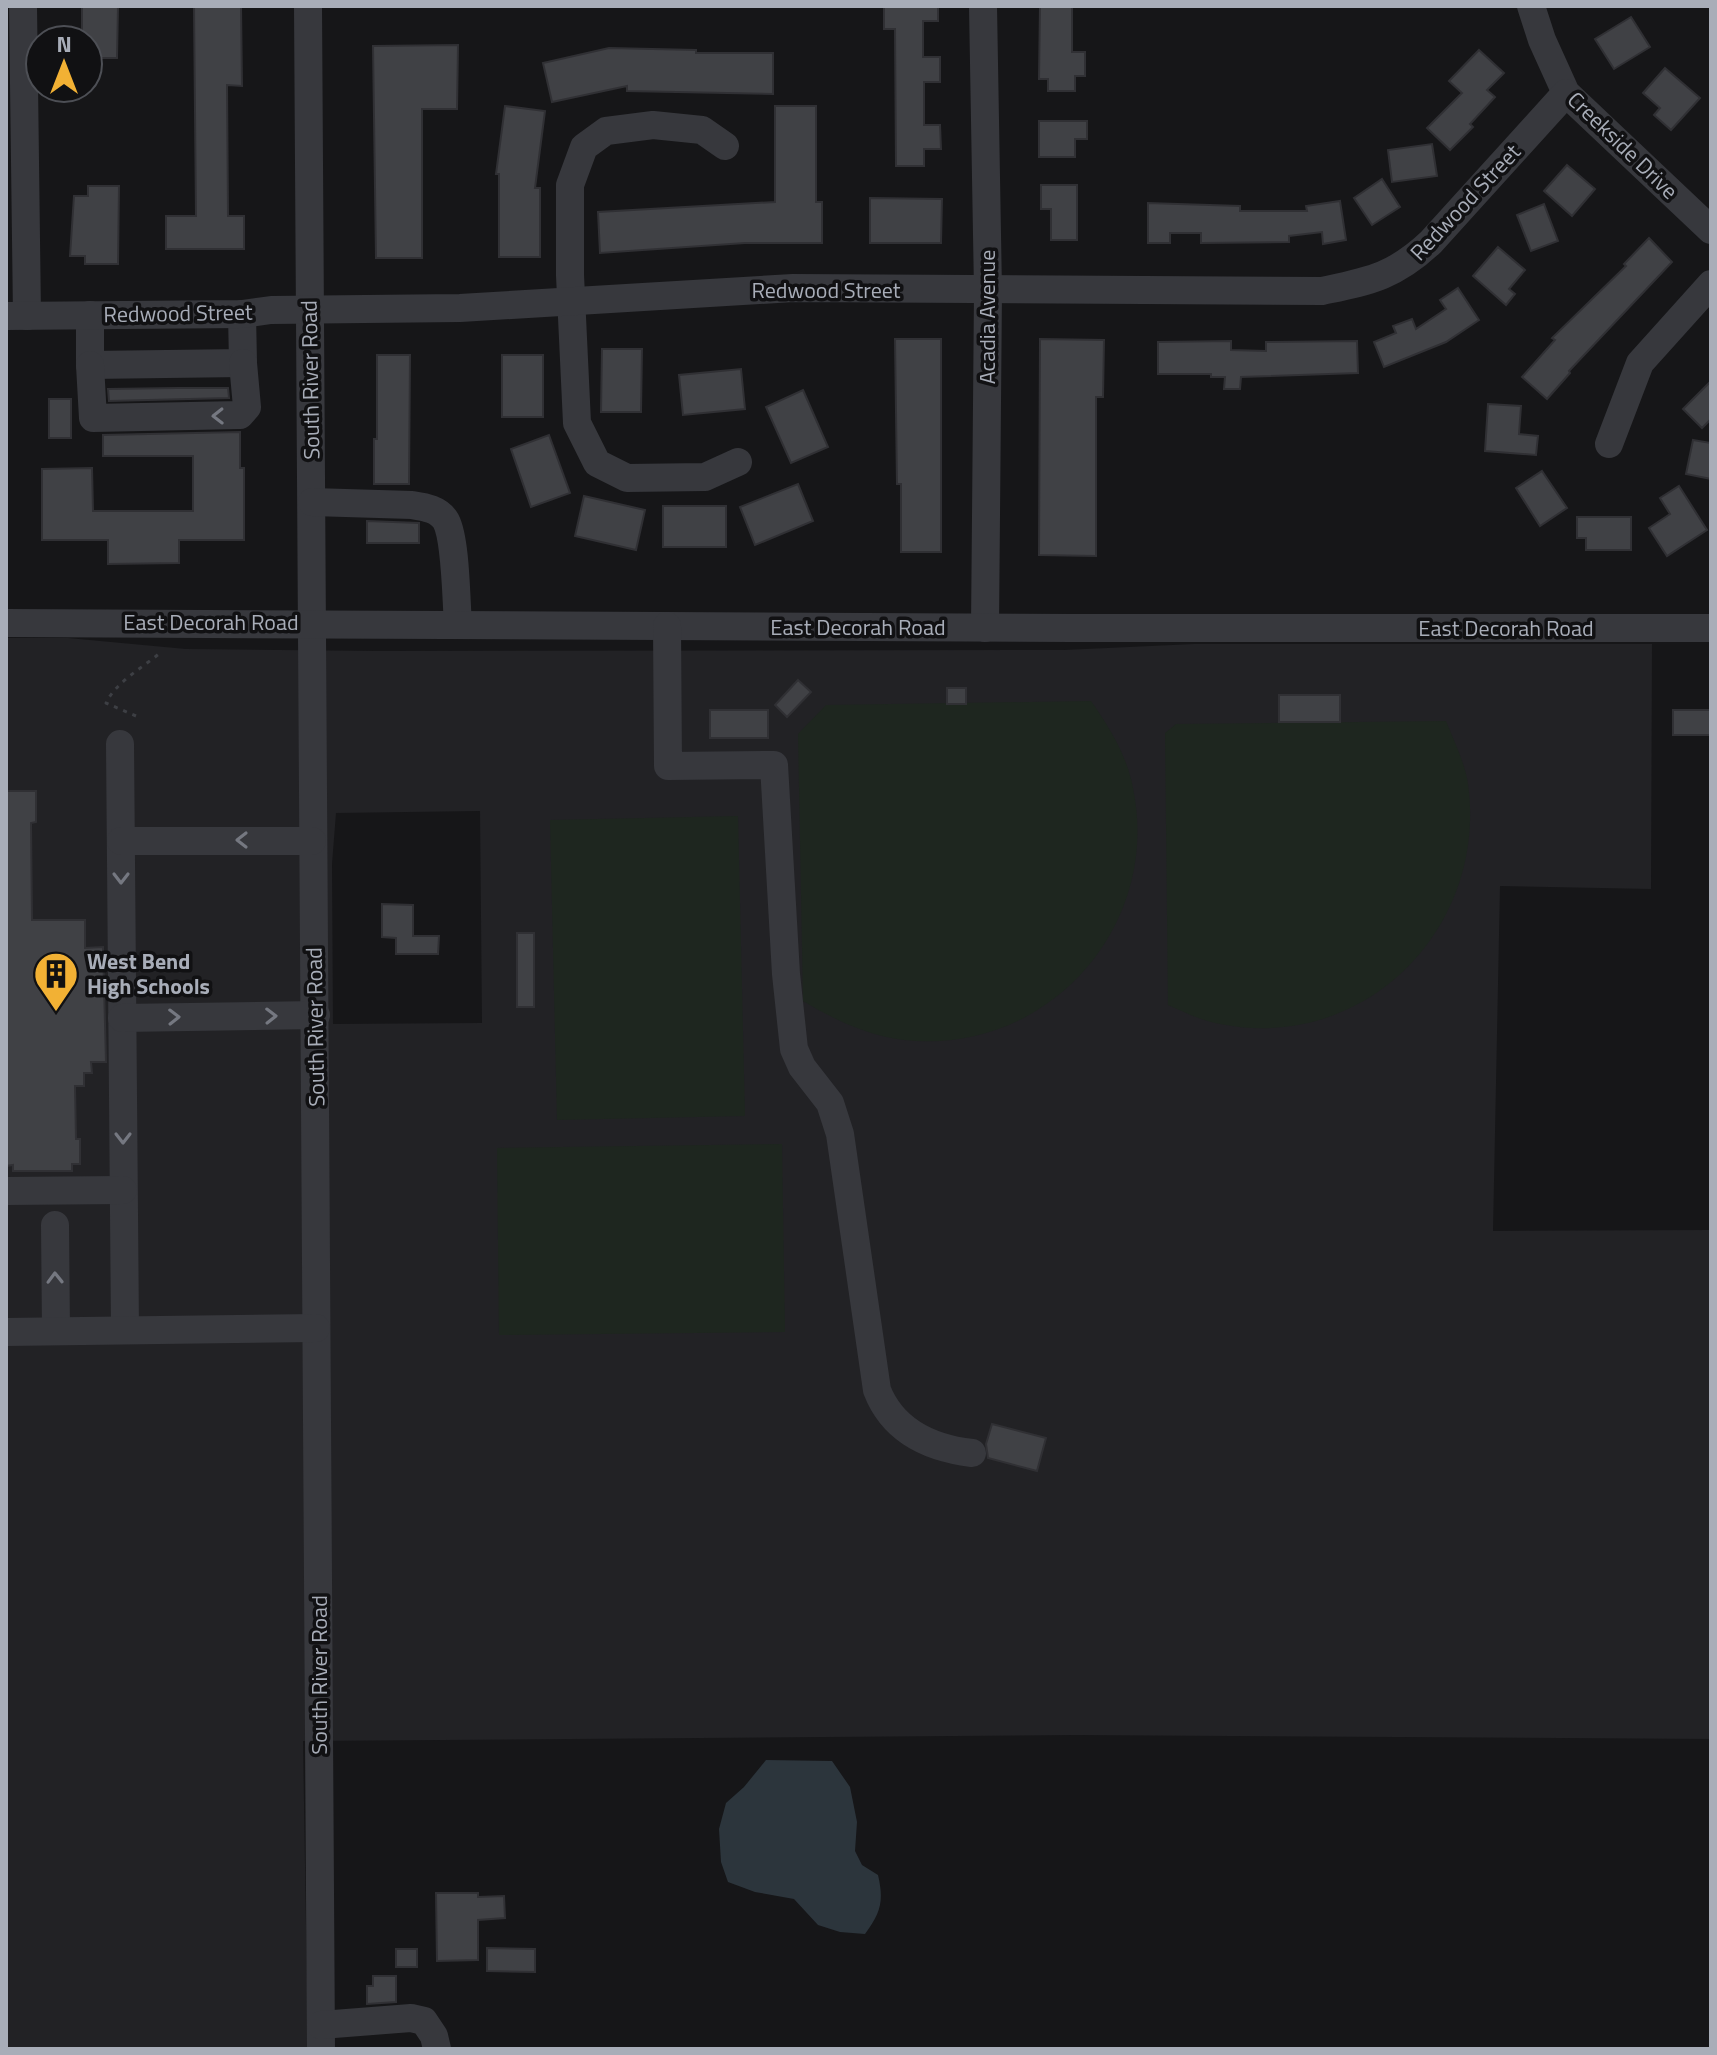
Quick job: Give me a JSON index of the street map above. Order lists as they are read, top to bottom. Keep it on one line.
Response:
{"streets":{"street":["Creekside Drive","Redwood Street","Acadia Avenue","South River Road","East Decorah Road"]},"crossings":[["Creekside Drive","Redwood Street"],["Redwood Street","Acadia Avenue"],["Redwood Street","South River Road"],["Acadia Avenue","East Decorah Road"],["South River Road","East Decorah Road"]],"places":{"building":["West Bend High Schools"]},"north":"top"}
